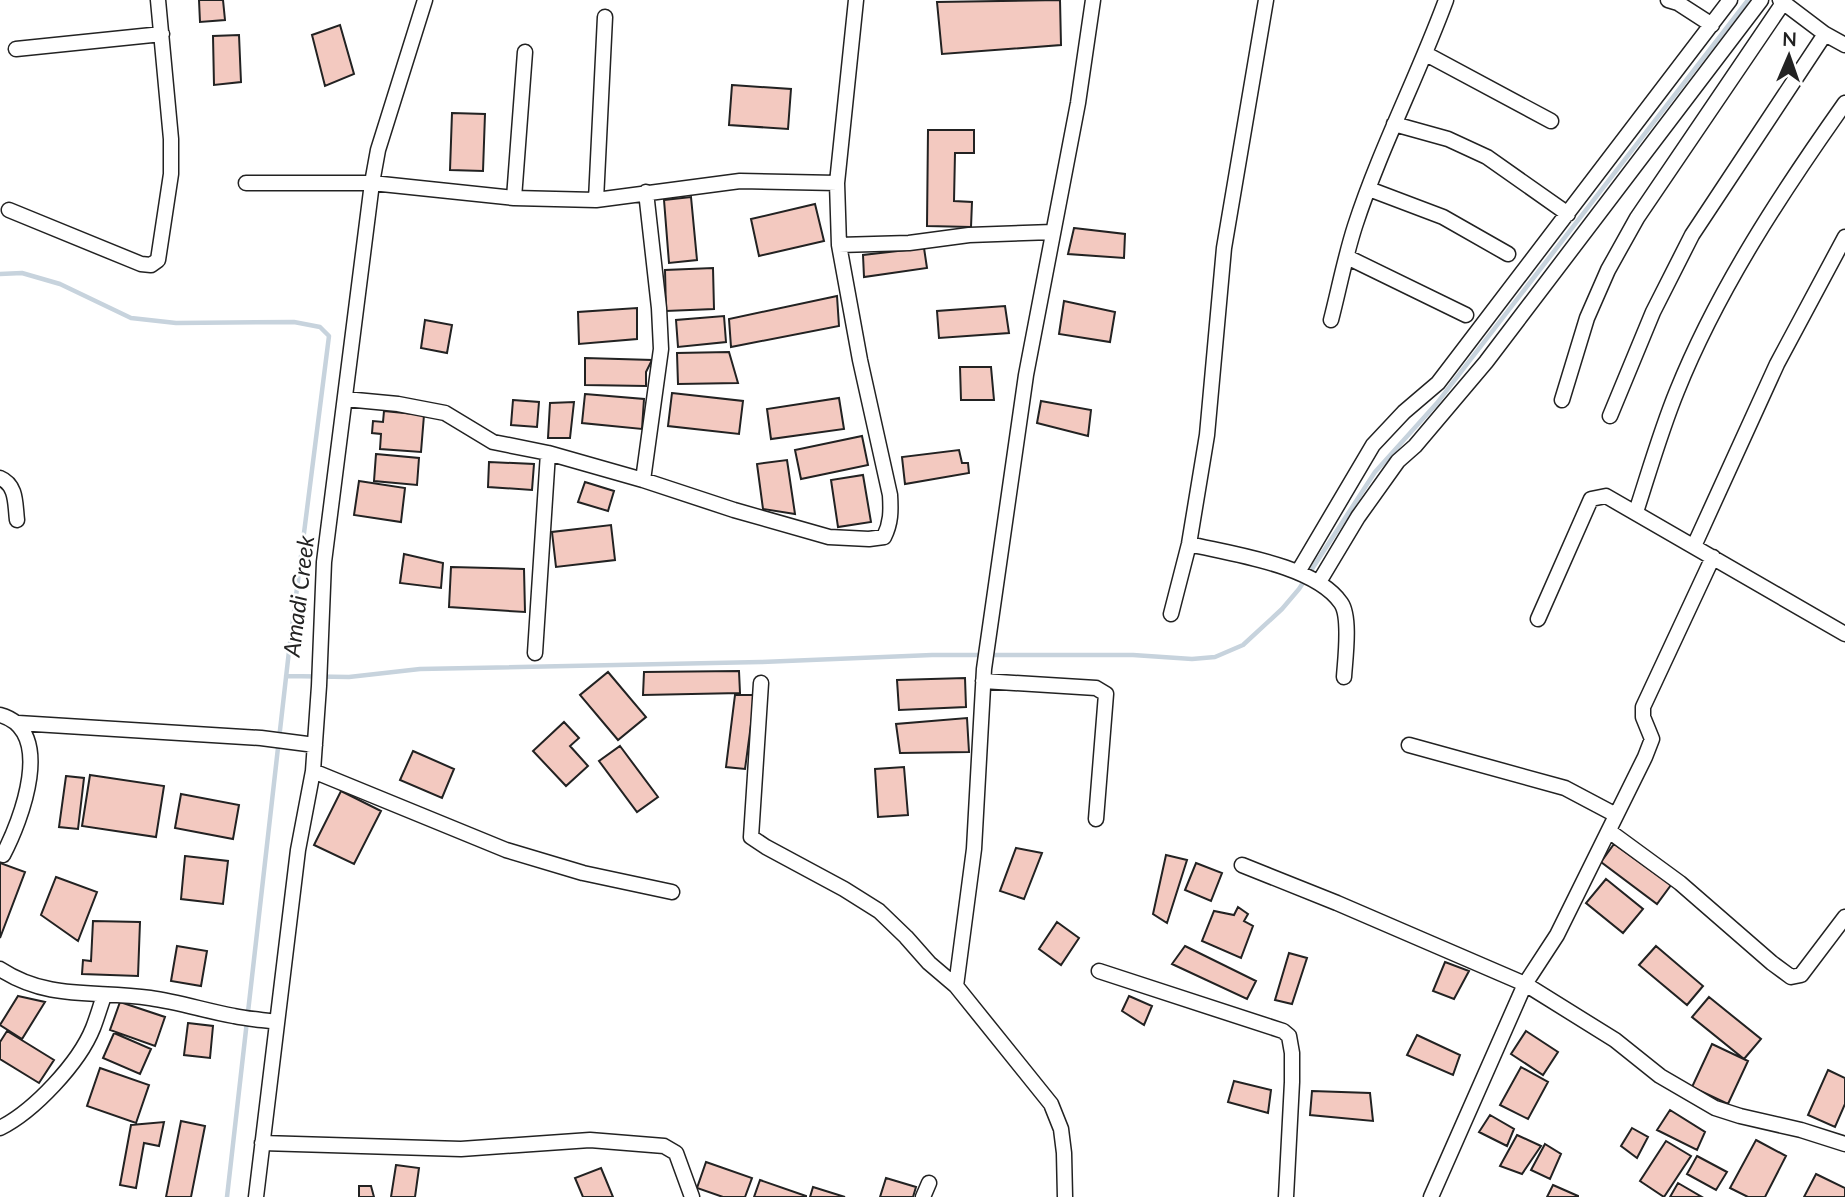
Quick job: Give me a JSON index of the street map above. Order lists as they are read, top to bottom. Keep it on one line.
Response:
{"water":["Amadi Creek"],"north":"top"}
